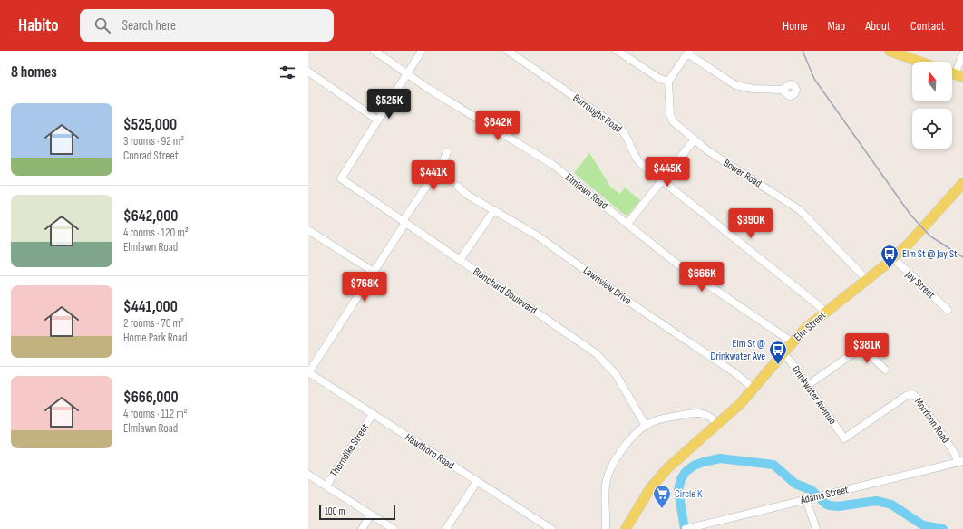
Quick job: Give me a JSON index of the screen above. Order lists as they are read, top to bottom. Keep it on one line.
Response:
{"streets":{"main road":["Elm Street"],"street":["Burroughs Road","Bower Road","Elmlawn Road","Jay Street","Lawnview Drive","Blanchard Boulevard","Drinkwater Avenue","Morrison Road","Thorndike Street","Hawthorn Road","Adams Street"]},"crossings":[["Burroughs Road","Elm Street"],["Bower Road","Elm Street"],["Elmlawn Road","Elm Street"],["Jay Street","Elm Street"],["Lawnview Drive","Elm Street"],["Elm Street","Drinkwater Avenue"],["Drinkwater Avenue","Morrison Road"],["Morrison Road","Adams Street"],["Thorndike Street","Hawthorn Road"]],"places":{"bus stop":["Elm St @ Jay St","Elm St @ Drinkwater Ave"],"supermarket":["Circle K"]},"scale_bar":"100 m","north":"top","page":{"header":"Habito","search":"Search here","nav":["Home","Map","About","Contact"],"heading":"8 homes","price":["$525K","$642K","$445K","$441K","$390K","$666K","$768K","$381K"],"list":[{"name":"$525,000","note":"3 rooms · 92 m² · Conrad Street"},{"name":"$642,000","note":"4 rooms · 120 m² · Elmlawn Road"},{"name":"$441,000","note":"2 rooms · 70 m² · Home Park Road"},{"name":"$666,000","note":"4 rooms · 112 m² · Elmlawn Road"}],"scale":"100 m"}}
